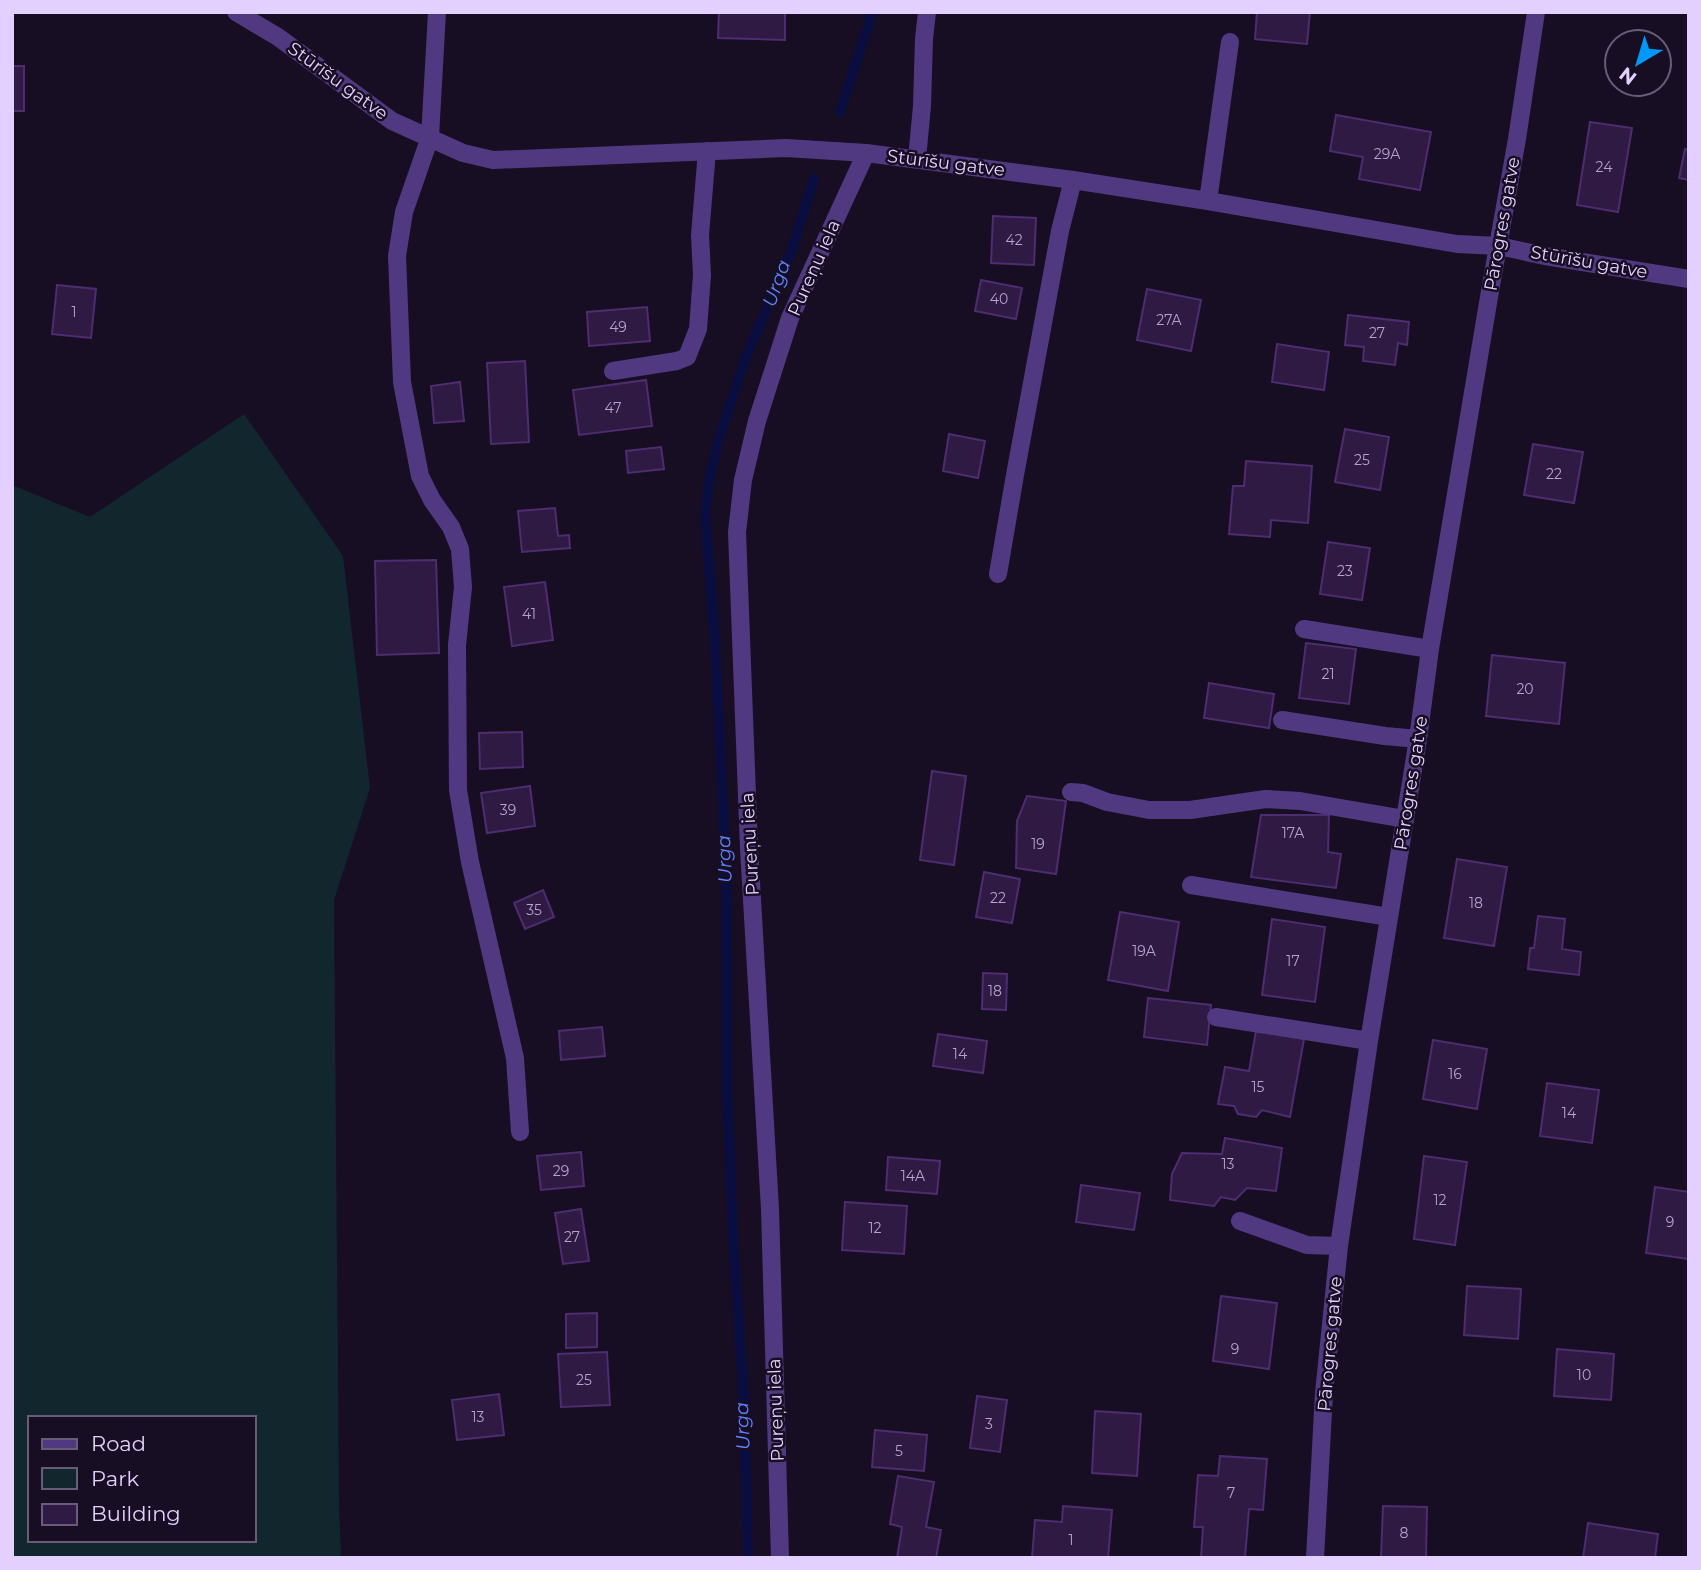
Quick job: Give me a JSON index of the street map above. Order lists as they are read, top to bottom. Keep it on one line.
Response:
{"streets":{"street":["Stūrīšu gatve","Pārogres gatve","Pureņu iela"]},"crossings":[["Stūrīšu gatve","Pārogres gatve"],["Stūrīšu gatve","Pureņu iela"]],"water":["Urga"],"house_numbers":["29A","24","42","40","1","27A","49","27","47","25","22","23","41","21","20","39","17A","19","22","18","35","19A","17","18","14","16","15","14","13","29","14A","12","9","12","27","9","10","25","13","3","5","7","8","1"],"legend":["Road","Park","Building"],"north":"bottom left"}
